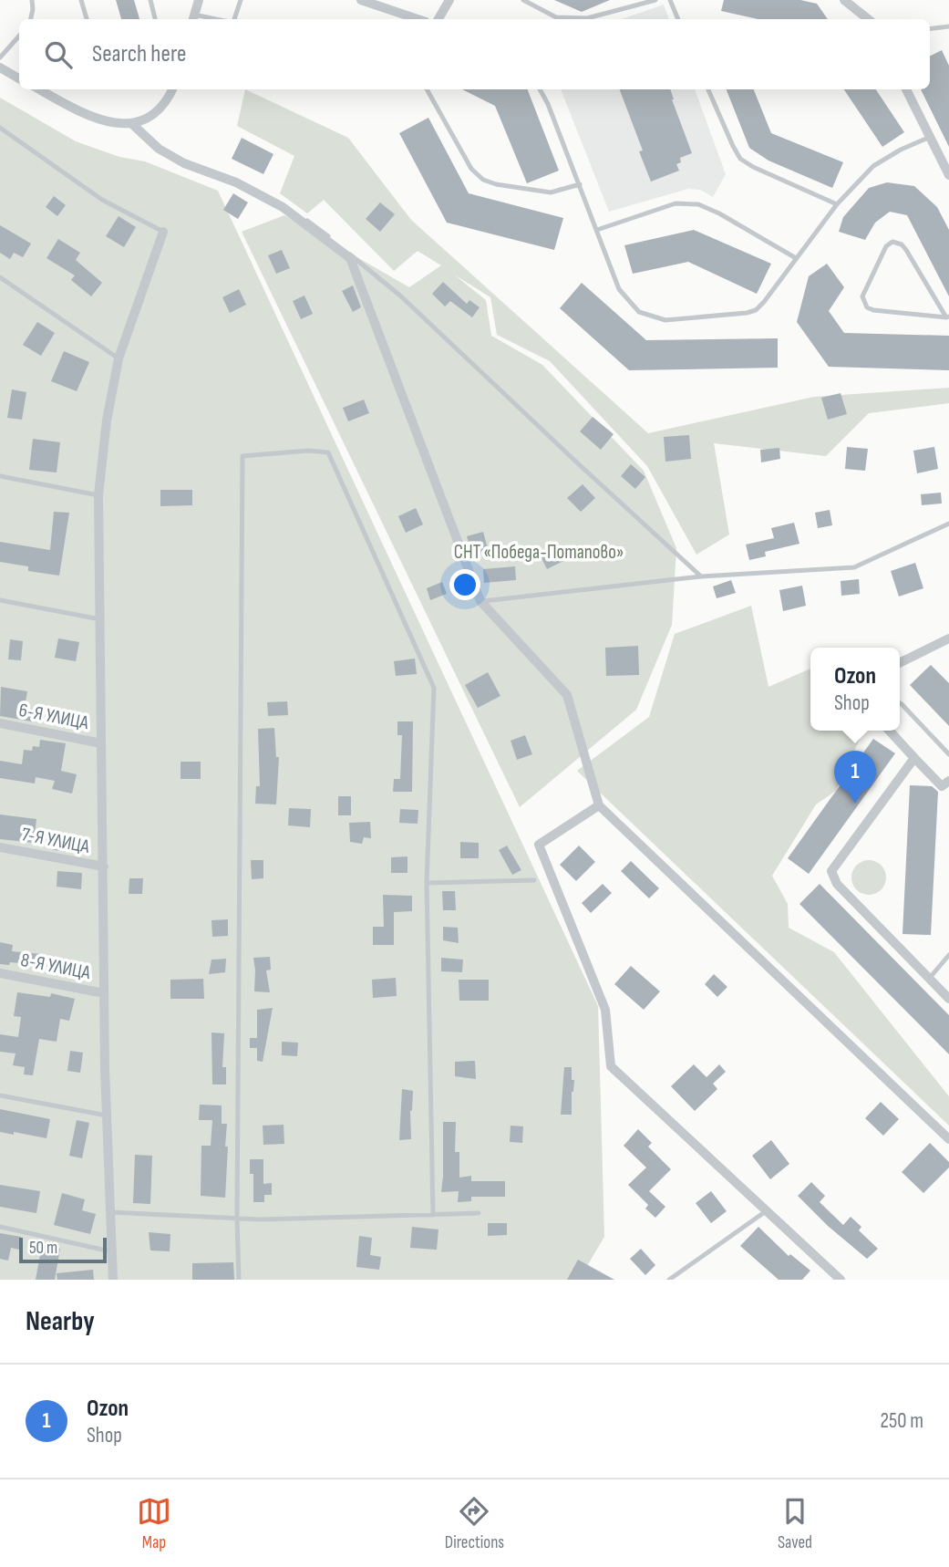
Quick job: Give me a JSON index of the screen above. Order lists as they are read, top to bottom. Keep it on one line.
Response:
{"streets":{"street":["6-Я УЛИЦА","7-Я УЛИЦА","8-Я УЛИЦА"]},"parks":["СНТ «Победа-Потапово»"],"scale_bar":"50 m","page":{"search":"Search here","popup":["Ozon","Shop"],"pins":"1","scale":"50 m","heading":"Nearby","list":[{"mark":"1","name":"Ozon","note":"Shop","value":"250 m"}],"nav":["Map","Directions","Saved"]}}
